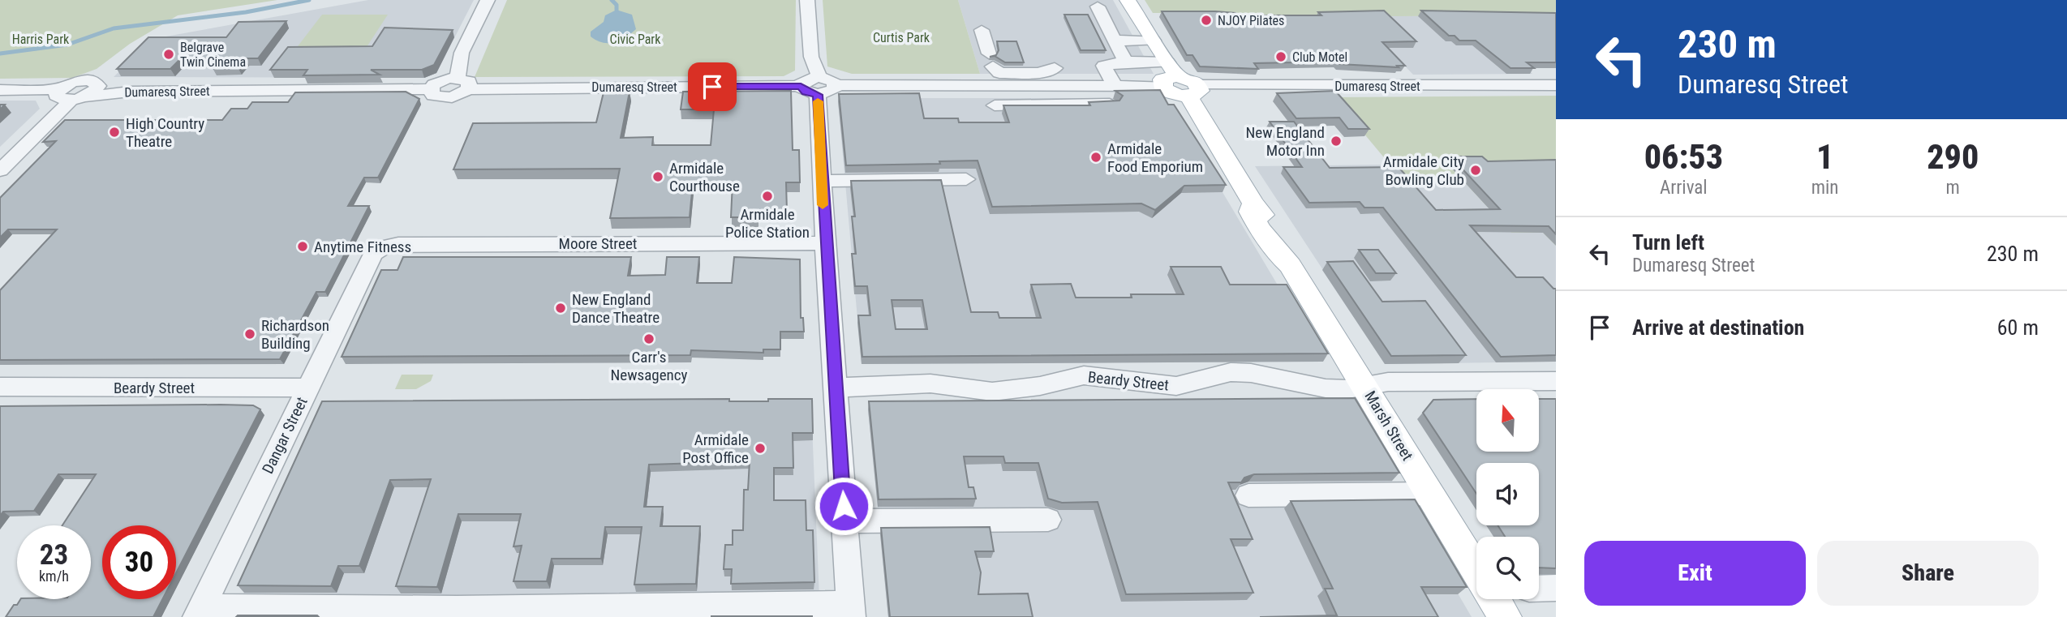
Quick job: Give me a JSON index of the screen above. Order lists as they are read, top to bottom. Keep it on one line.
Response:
{"streets":{"main road":["Marsh Street"],"street":["Dumaresq Street","Moore Street","Beardy Street","Dangar Street"]},"crossings":[["Dumaresq Street","Marsh Street"],["Moore Street","Dangar Street"],["Beardy Street","Marsh Street"],["Beardy Street","Dangar Street"]],"parks":["Curtis Park","Harris Park","Civic Park"],"places":["NJOY Pilates","Belgrave Twin Cinema","Club Motel","High Country Theatre","New England Motor Inn","Armidale Food Emporium","Armidale City Bowling Club","Armidale Courthouse","Armidale Police Station","Anytime Fitness","New England Dance Theatre","Richardson Building","Carr's Newsagency","Armidale Post Office"],"north":"top","page":{"turn":["230 m","Dumaresq Street"],"eta":["06:53","Arrival","1","min","290","m"],"list":[{"name":"Turn left","note":"Dumaresq Street","value":"230 m"},{"name":"Arrive at destination","value":"60 m"}],"speed":"23 km/h","limit":"30","buttons":["Exit","Share"]}}
